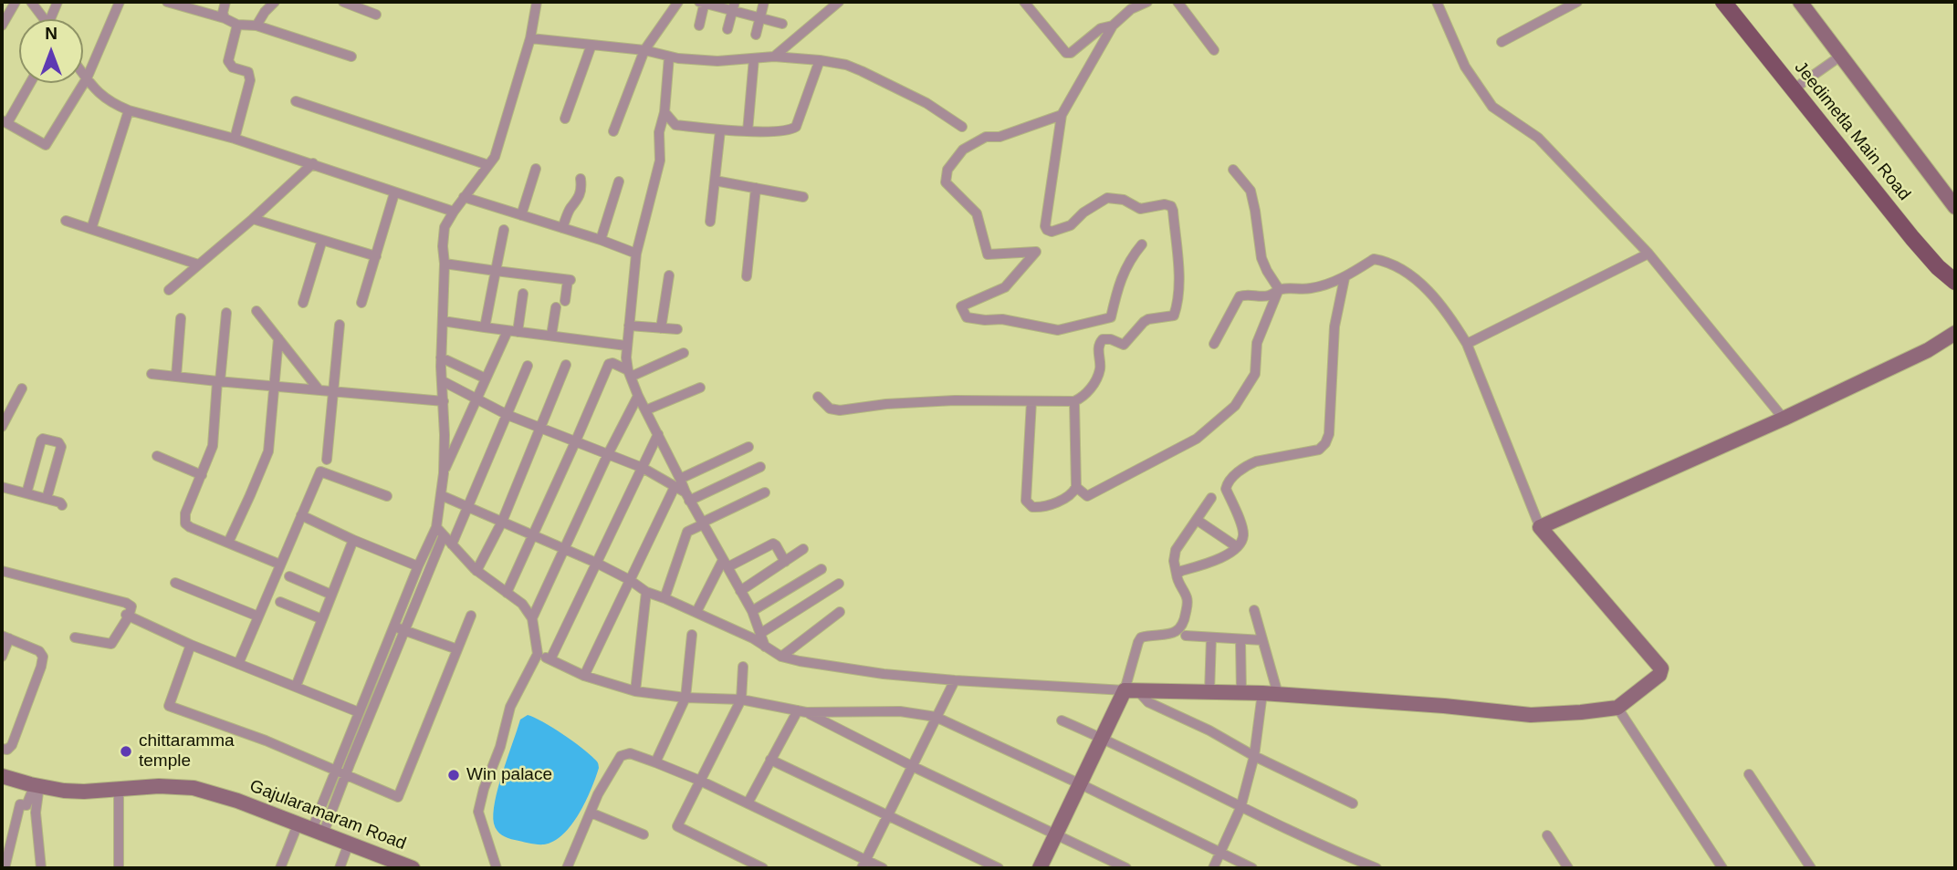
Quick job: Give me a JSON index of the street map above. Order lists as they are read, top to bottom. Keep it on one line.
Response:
{"streets":{"main road":["Jeedimetla Main Road"],"street":["Gajularamaram Road"]},"places":["chittaramma temple","Win palace"],"north":"top"}
